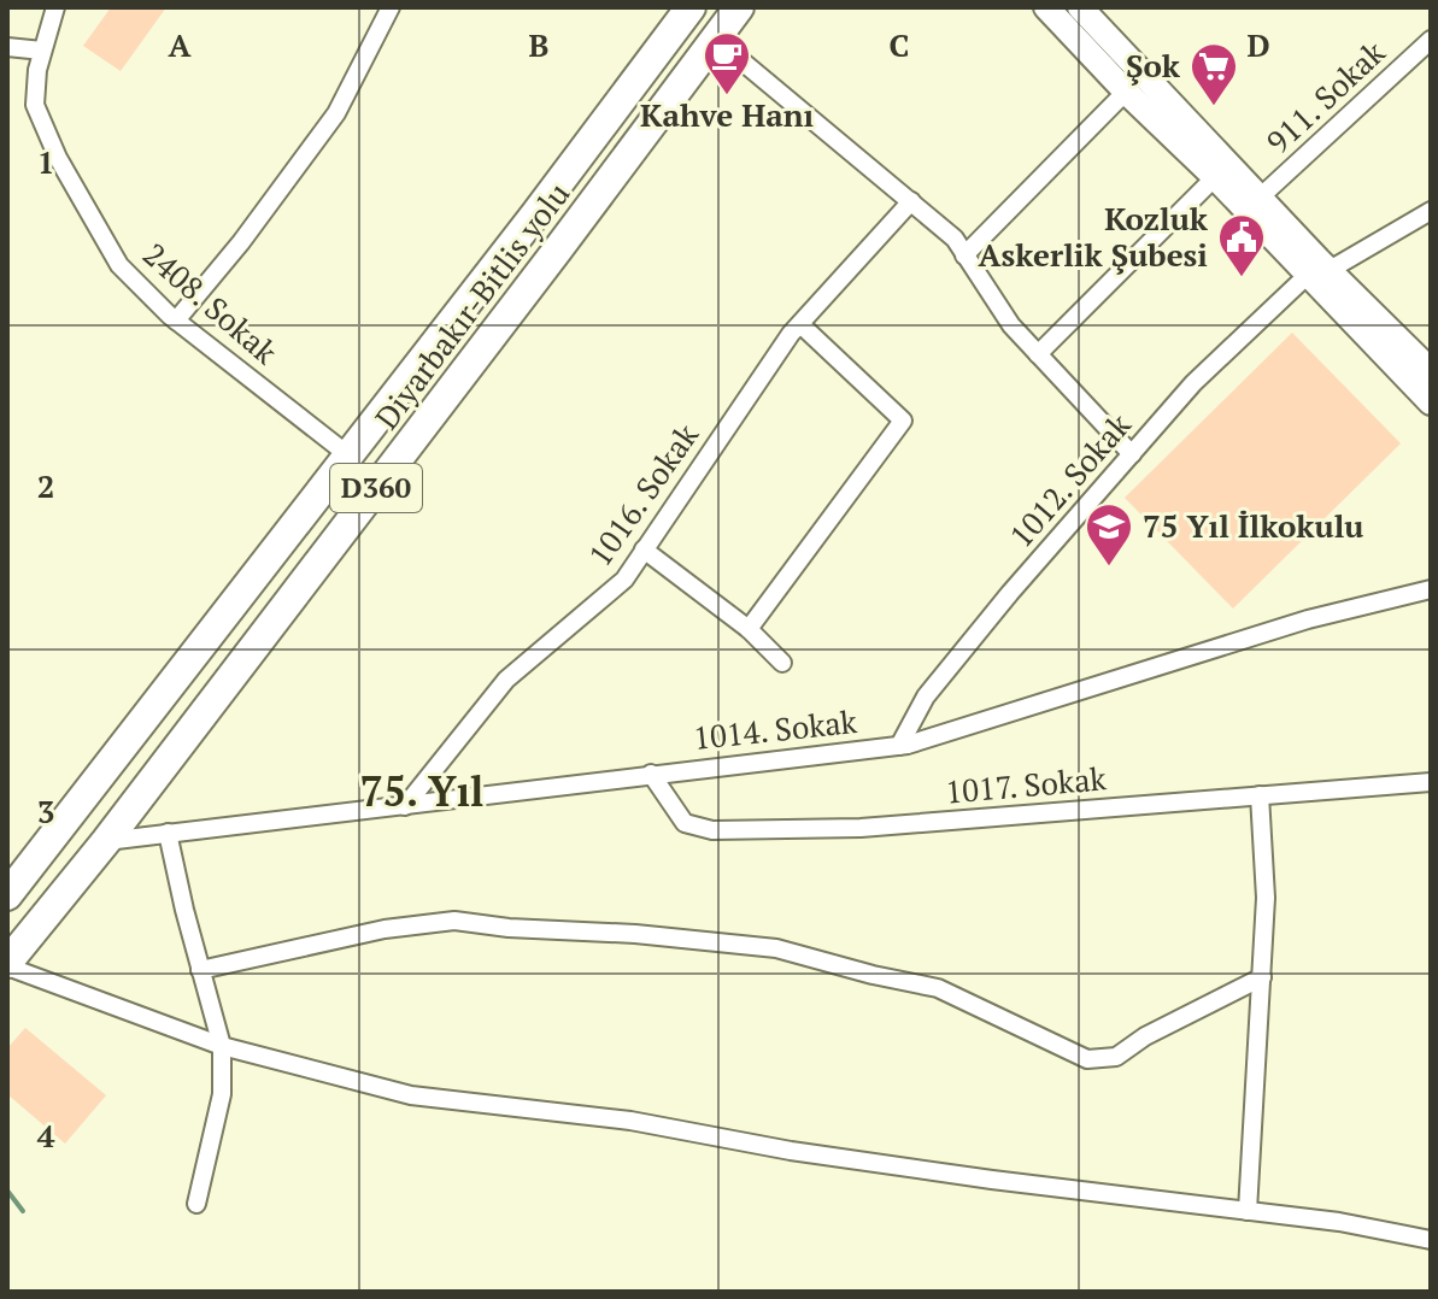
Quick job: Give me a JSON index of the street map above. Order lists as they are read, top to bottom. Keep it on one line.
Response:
{"streets":{"highway":["Diyarbakır-Bitlis yolu","D360"],"street":["911. Sokak","2408. Sokak","1012. Sokak","1016. Sokak","1014. Sokak","1017. Sokak"]},"crossings":[["2408. Sokak","Diyarbakır-Bitlis yolu"],["Diyarbakır-Bitlis yolu","1014. Sokak"],["1012. Sokak","1014. Sokak"],["1016. Sokak","1014. Sokak"],["1014. Sokak","1017. Sokak"]],"districts":["75. Yıl"],"places":{"cafe":["Kahve Hanı"],"supermarket":["Şok"],"public building":["Kozluk Askerlik Şubesi"],"school or university":["75 Yıl İlkokulu"]},"grid":{"columns":["A","B","C","D"],"rows":["1","2","3","4"]}}
